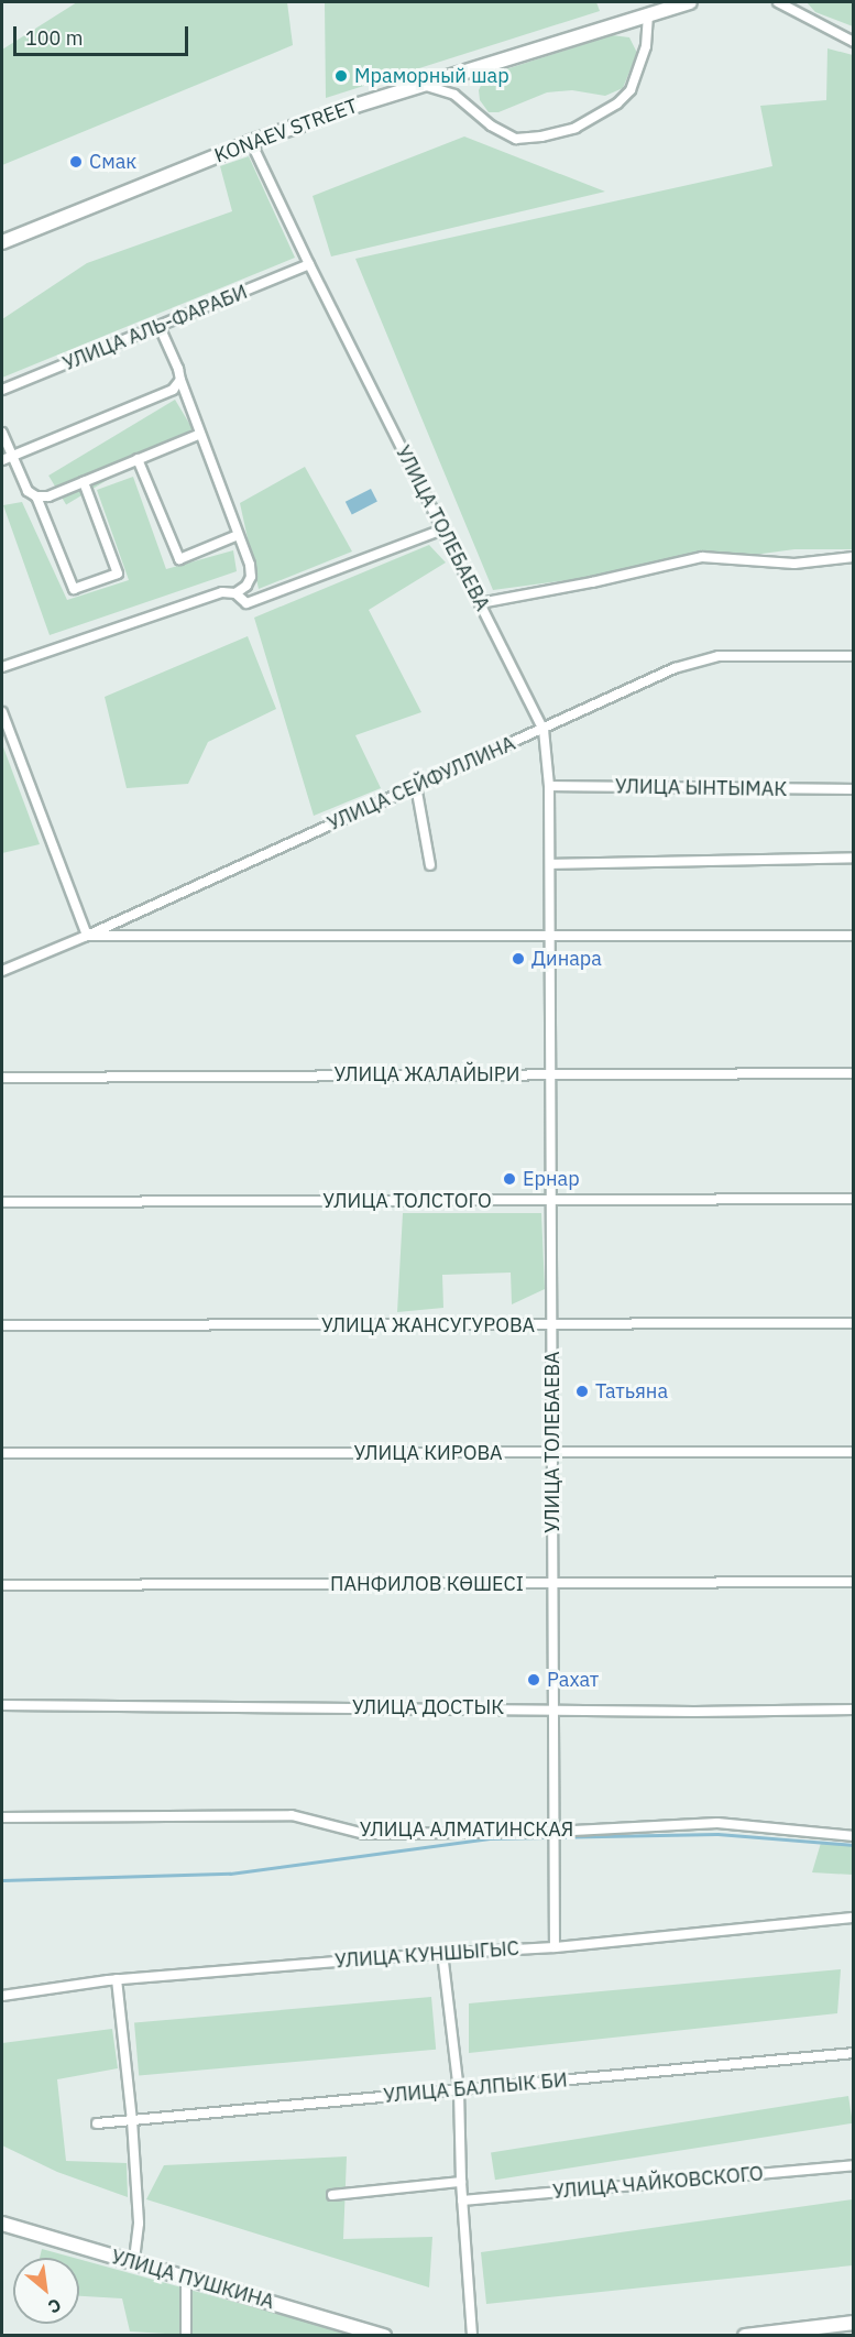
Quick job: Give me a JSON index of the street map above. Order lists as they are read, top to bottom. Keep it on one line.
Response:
{"streets":{"main road":["KONAEV STREET","УЛИЦА ПУШКИНА"],"street":["УЛИЦА АЛЬ-ФАРАБИ","УЛИЦА ТОЛЕБАЕВА","УЛИЦА СЕЙФУЛЛИНА","УЛИЦА ЫНТЫМАК","УЛИЦА ЖАЛАЙЫРИ","УЛИЦА ТОЛСТОГО","УЛИЦА ЖАНСУГУРОВА","УЛИЦА КИРОВА","ПАНФИЛОВ КӨШЕСІ","УЛИЦА ДОСТЫК","УЛИЦА АЛМАТИНСКАЯ","УЛИЦА КУНШЫГЫС","УЛИЦА БАЛПЫК БИ","УЛИЦА ЧАЙКОВСКОГО"]},"crossings":[["KONAEV STREET","УЛИЦА ТОЛЕБАЕВА"],["УЛИЦА АЛЬ-ФАРАБИ","УЛИЦА ТОЛЕБАЕВА"],["УЛИЦА ТОЛЕБАЕВА","УЛИЦА СЕЙФУЛЛИНА"],["УЛИЦА ТОЛЕБАЕВА","УЛИЦА ЫНТЫМАК"],["УЛИЦА ТОЛЕБАЕВА","УЛИЦА ЖАЛАЙЫРИ"],["УЛИЦА ТОЛЕБАЕВА","УЛИЦА ТОЛСТОГО"],["УЛИЦА ТОЛЕБАЕВА","УЛИЦА ЖАНСУГУРОВА"],["УЛИЦА ТОЛЕБАЕВА","УЛИЦА КИРОВА"],["УЛИЦА ТОЛЕБАЕВА","ПАНФИЛОВ КӨШЕСІ"],["УЛИЦА ТОЛЕБАЕВА","УЛИЦА ДОСТЫК"],["УЛИЦА ТОЛЕБАЕВА","УЛИЦА АЛМАТИНСКАЯ"],["УЛИЦА ТОЛЕБАЕВА","УЛИЦА КУНШЫГЫС"]],"places":["Мраморный шар","Смак","Динара","Ернар","Татьяна","Рахат"],"scale_bar":"100 m","north":"bottom right"}
